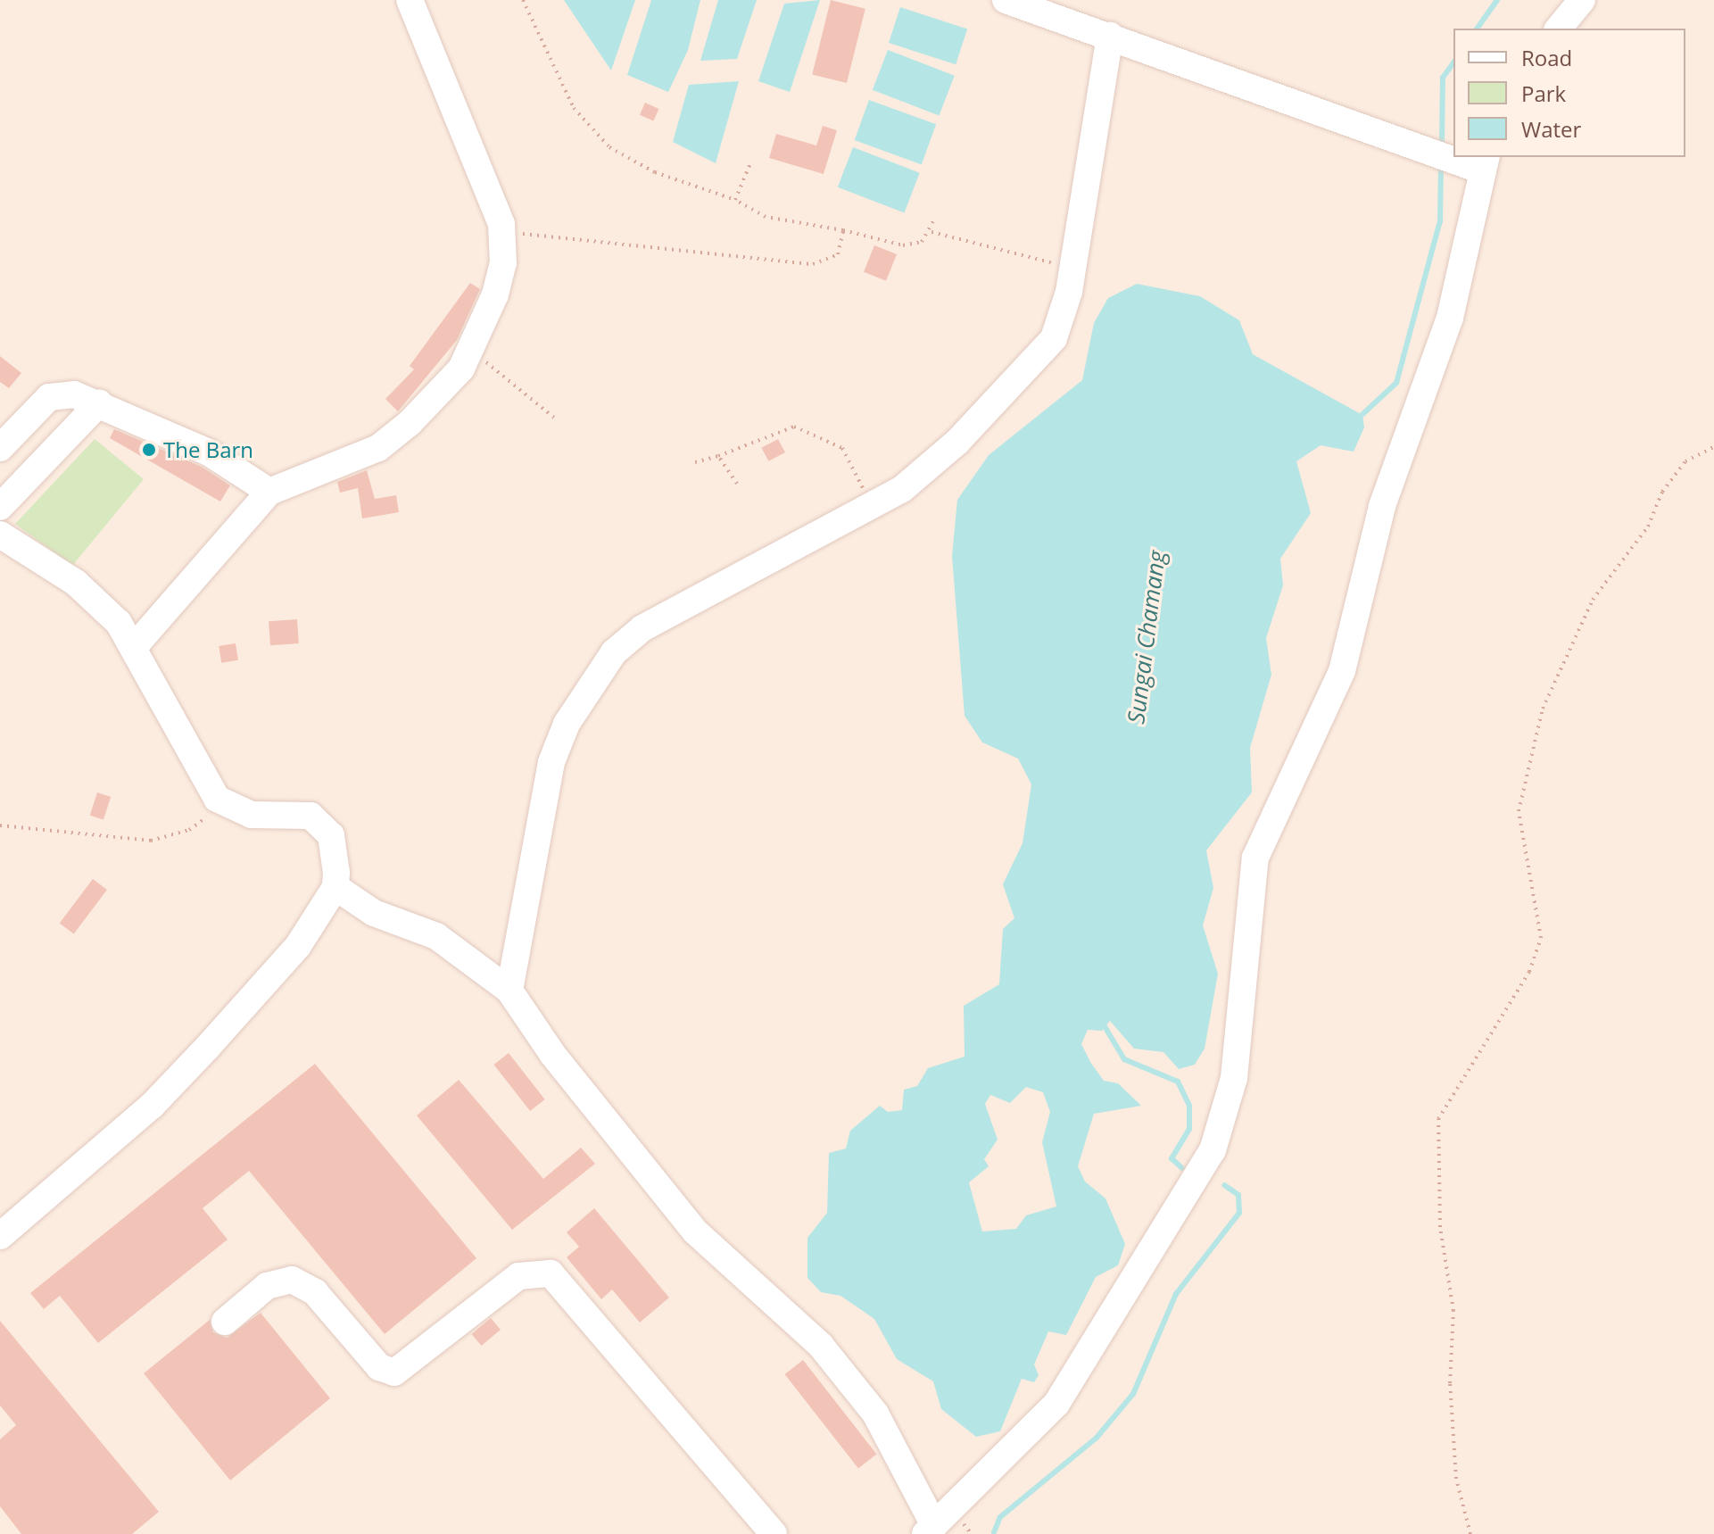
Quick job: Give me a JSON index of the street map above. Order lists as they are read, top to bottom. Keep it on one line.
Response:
{"water":["Sungai Chamang"],"places":["The Barn"],"legend":["Road","Park","Water"]}
